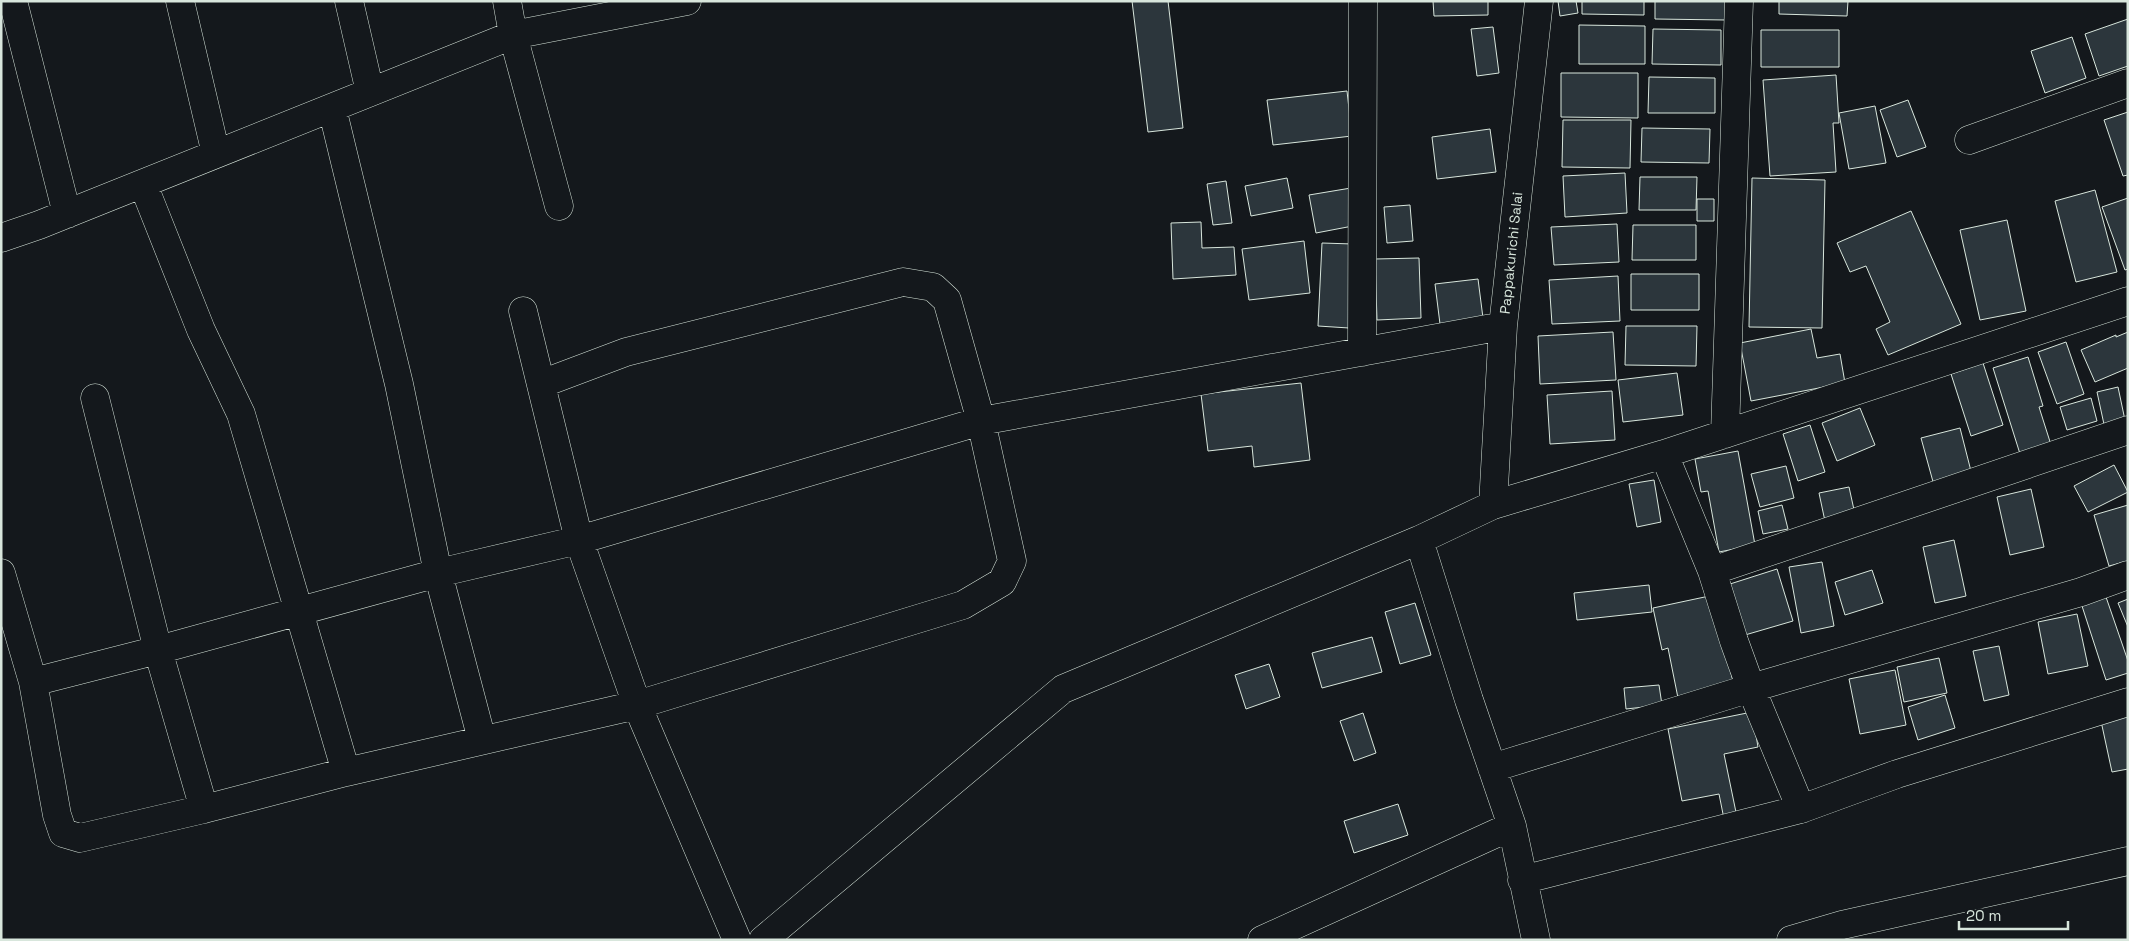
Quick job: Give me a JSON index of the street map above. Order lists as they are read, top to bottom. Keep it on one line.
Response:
{"streets":{"street":["Pappakurichi Salai"]},"scale_bar":"20 m"}
